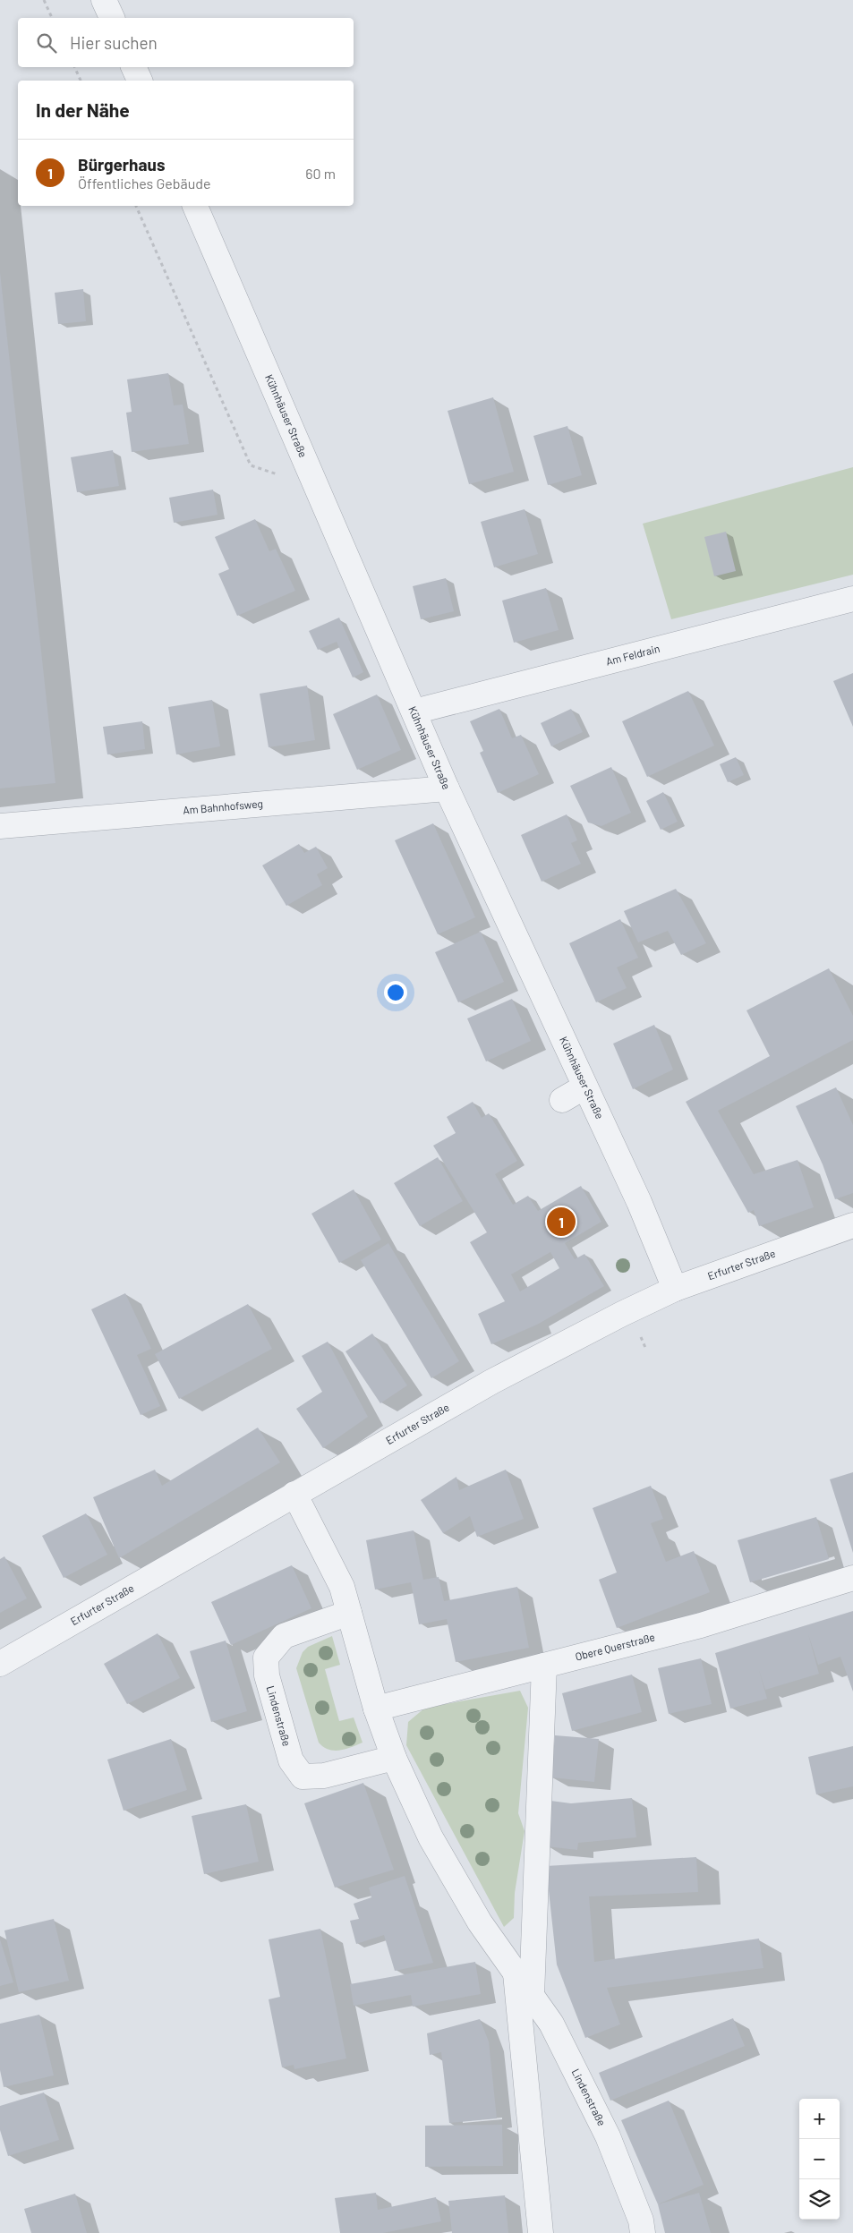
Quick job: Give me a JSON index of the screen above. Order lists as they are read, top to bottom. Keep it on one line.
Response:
{"streets":{"street":["Kühnhäuser Straße","Am Feldrain","Am Bahnhofsweg","Erfurter Straße","Obere Querstraße","Lindenstraße"]},"crossings":[["Kühnhäuser Straße","Am Feldrain"],["Kühnhäuser Straße","Am Bahnhofsweg"],["Kühnhäuser Straße","Erfurter Straße"],["Erfurter Straße","Lindenstraße"],["Obere Querstraße","Lindenstraße"]],"page":{"search":"Hier suchen","heading":"In der Nähe","list":[{"mark":"1","name":"Bürgerhaus","note":"Öffentliches Gebäude","value":"60 m"}],"pins":"1","map_buttons":["+","−"]}}
